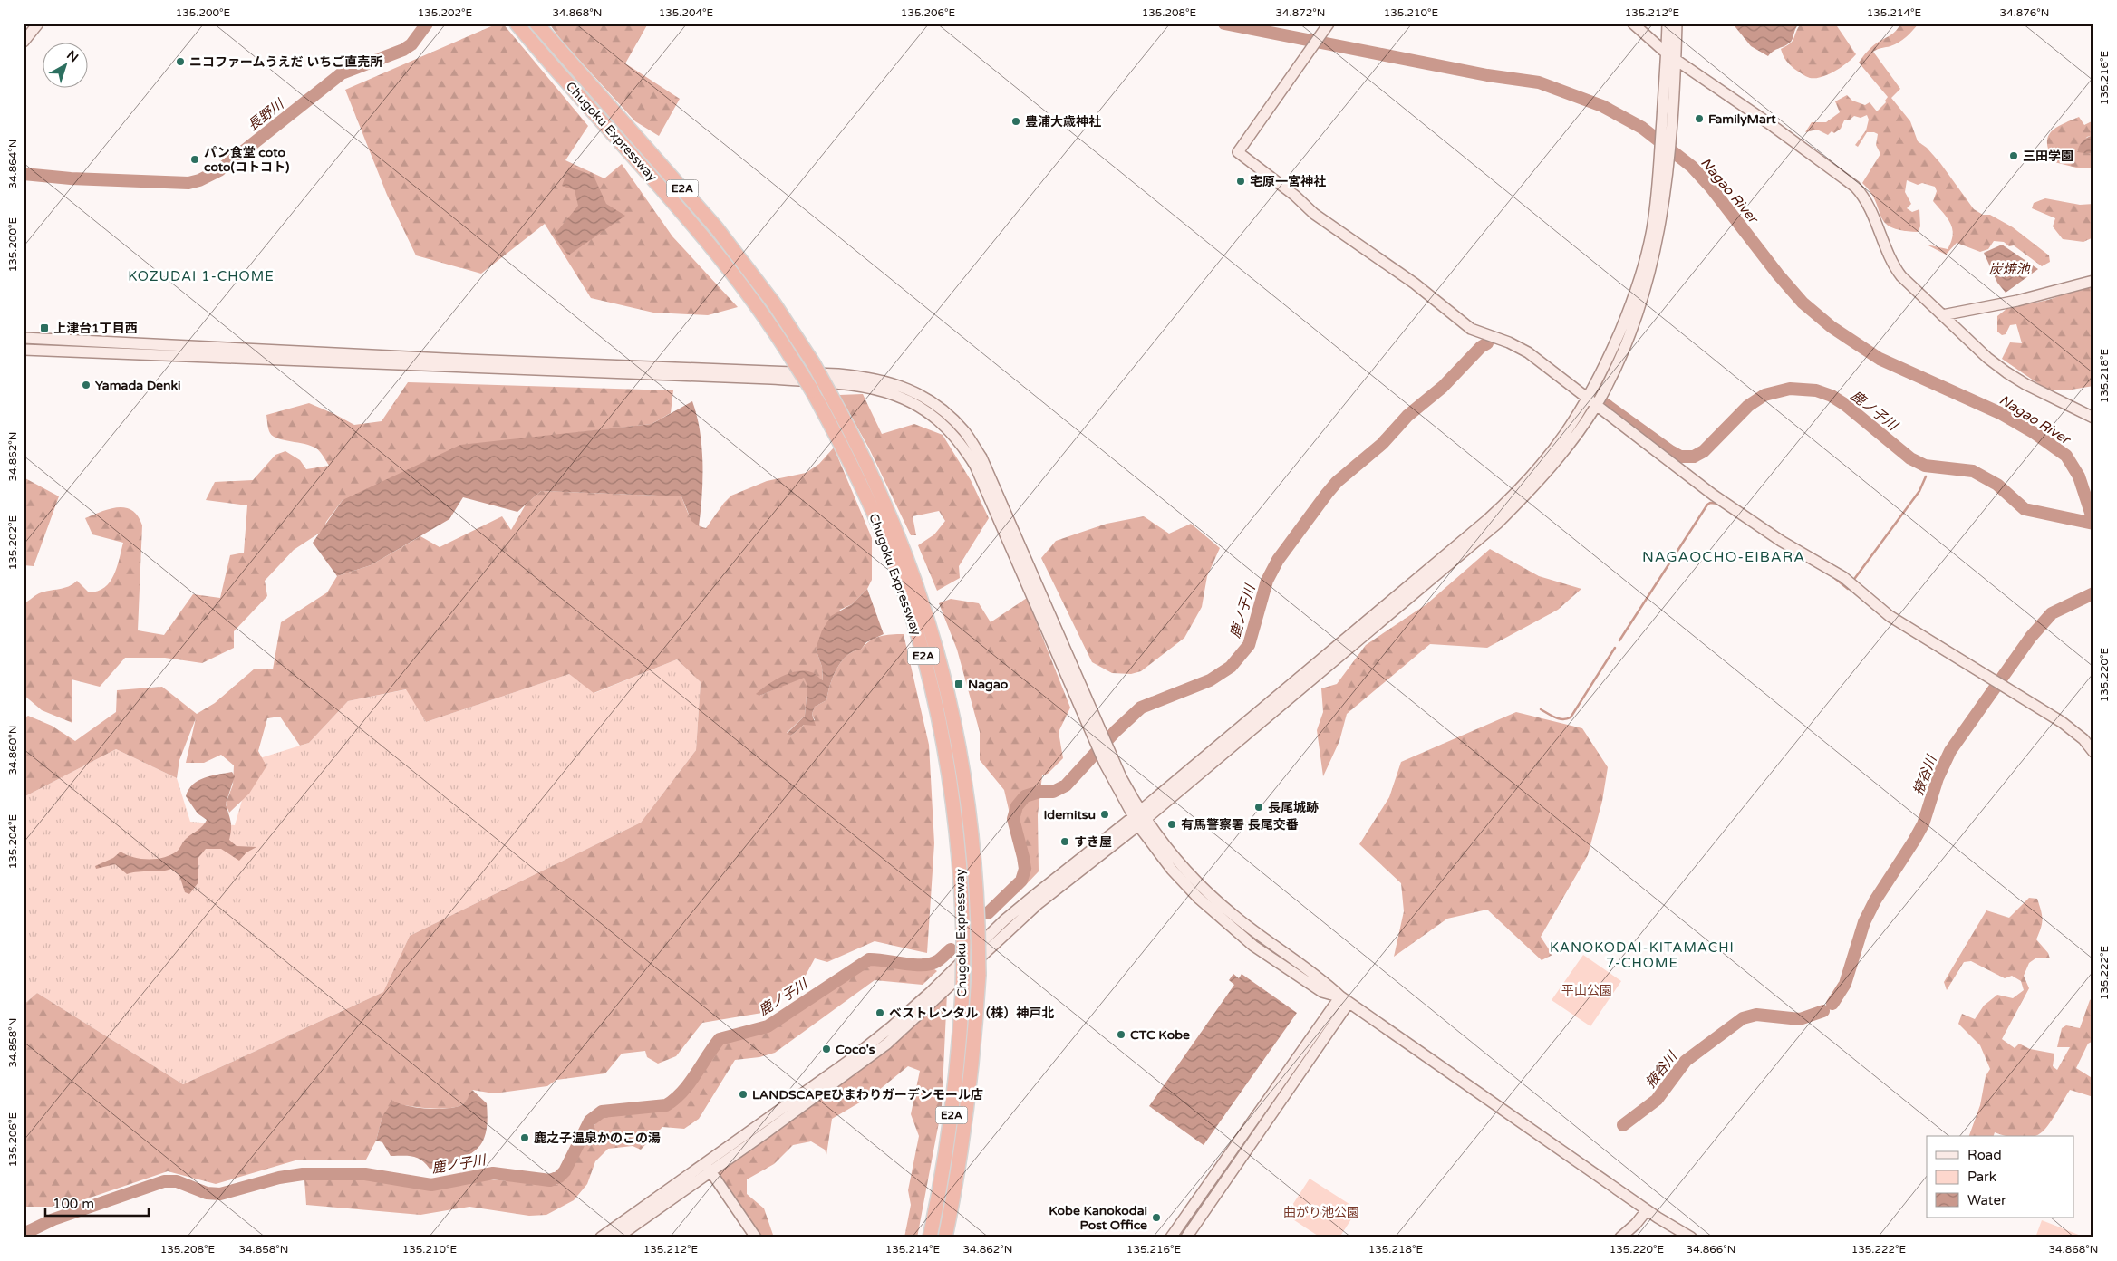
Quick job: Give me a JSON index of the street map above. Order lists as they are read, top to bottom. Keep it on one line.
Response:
{"streets":{"highway":["Chugoku Expressway","E2A"]},"districts":["KOZUDAI 1-CHOME","NAGAOCHO-EIBARA","KANOKODAI-KITAMACHI 7-CHOME"],"water":["長野川","Nagao River","炭焼池","鹿ノ子川","掖谷川"],"parks":["平山公園","曲がり池公園"],"places":{"other":["ニコファームうえだ いちご直売所","FamilyMart","豊浦大歳神社","三田学園","パン食堂 coto coto(コトコト)","宅原一宮神社","Yamada Denki","長尾城跡","Idemitsu","有馬警察署 長尾交番","すき屋","ベストレンタル（株）神戸北","CTC Kobe","Coco's","LANDSCAPEひまわりガーデンモール店","鹿之子温泉かのこの湯","Kobe Kanokodai Post Office"],"transit":["上津台1丁目西","Nagao"]},"legend":["Road","Park","Water"],"scale_bar":"100 m","north":"top right","coordinates":["135.200°E","135.202°E","34.868°N","135.204°E","135.206°E","135.208°E","34.872°N","135.210°E","135.212°E","135.214°E","34.876°N","135.216°E","34.864°N","135.218°E","34.862°N","135.220°E","34.860°N","135.222°E","34.858°N","34.866°N"]}
